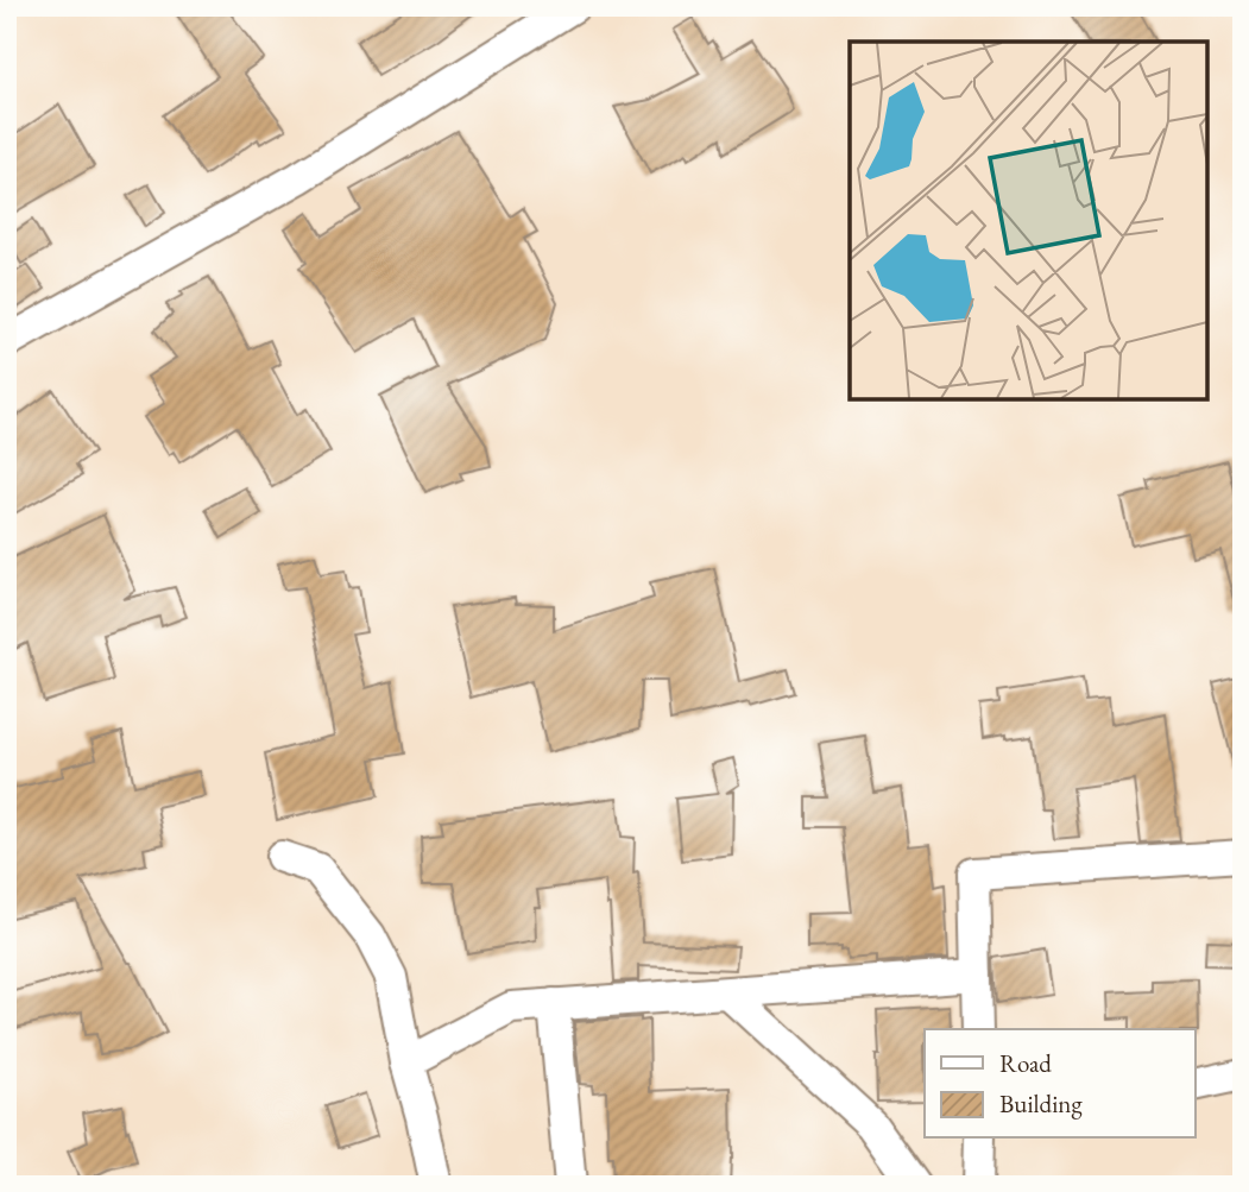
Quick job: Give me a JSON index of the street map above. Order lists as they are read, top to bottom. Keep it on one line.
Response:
{"legend":["Road","Building"]}
